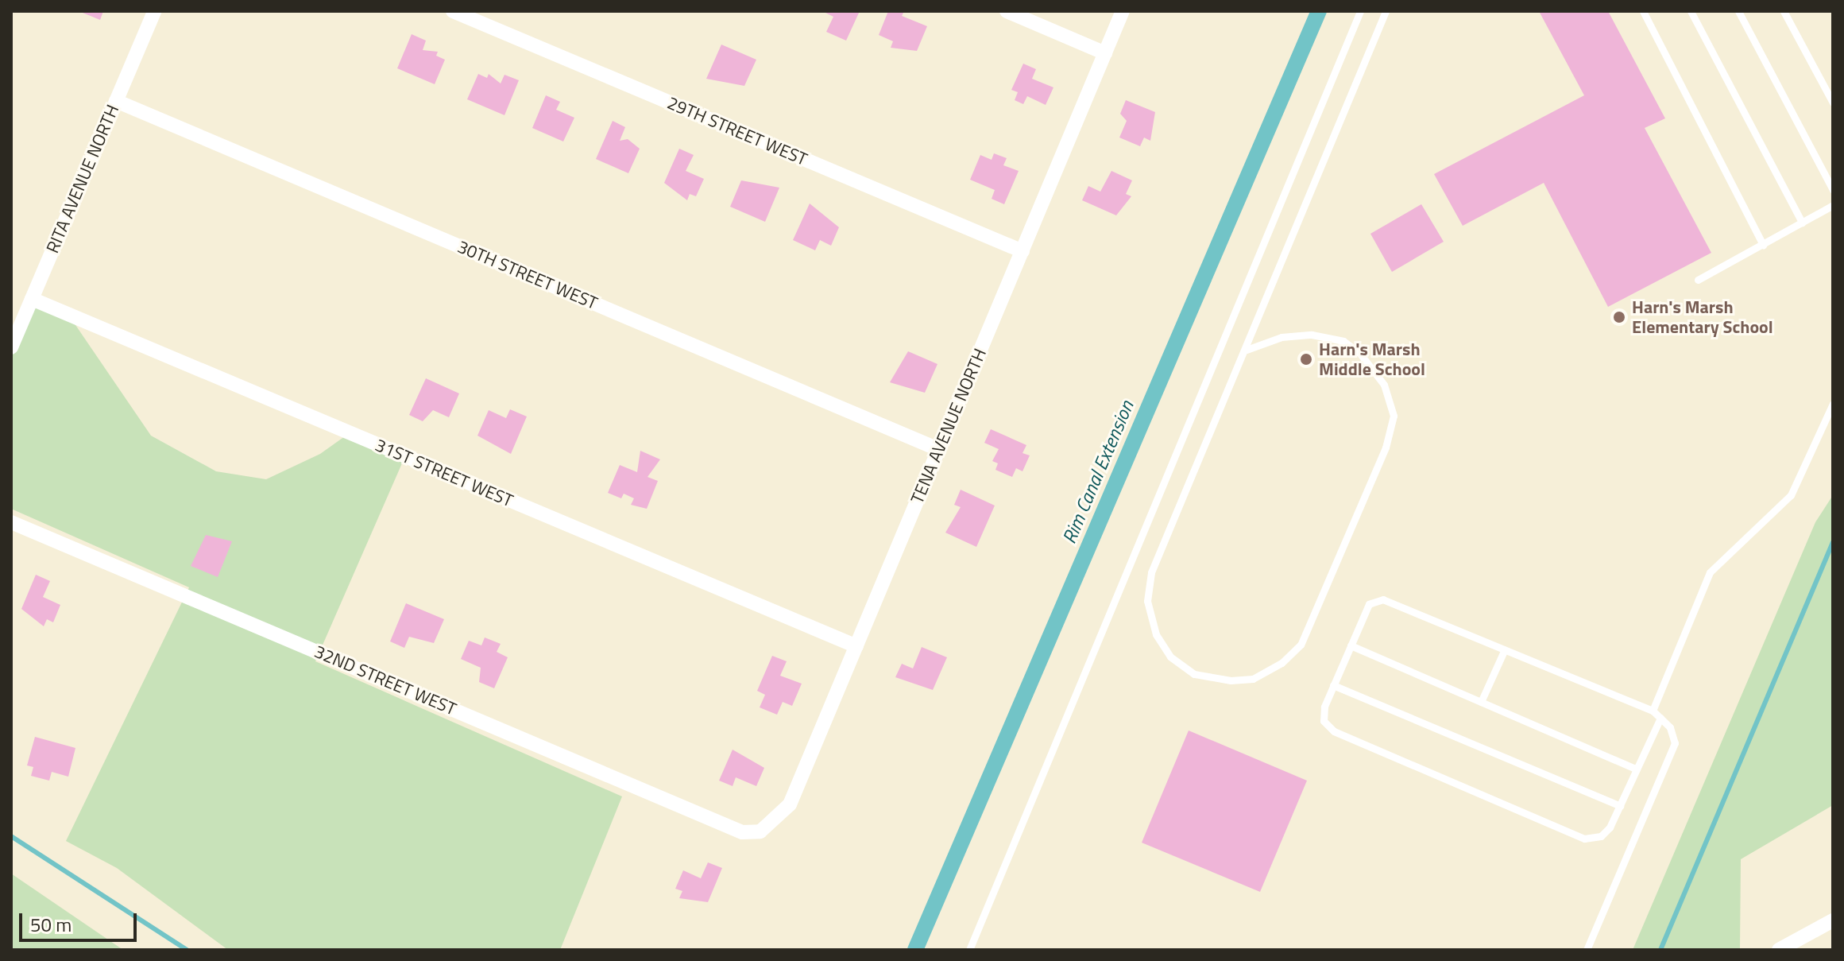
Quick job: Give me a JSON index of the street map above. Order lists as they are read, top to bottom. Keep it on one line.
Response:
{"streets":{"street":["29TH STREET WEST","RITA AVENUE NORTH","30TH STREET WEST","TENA AVENUE NORTH","31ST STREET WEST","32ND STREET WEST"]},"crossings":[["29TH STREET WEST","TENA AVENUE NORTH"],["RITA AVENUE NORTH","30TH STREET WEST"],["RITA AVENUE NORTH","31ST STREET WEST"],["30TH STREET WEST","TENA AVENUE NORTH"],["TENA AVENUE NORTH","31ST STREET WEST"],["TENA AVENUE NORTH","32ND STREET WEST"]],"water":["Rim Canal Extension"],"places":["Harn's Marsh Elementary School","Harn's Marsh Middle School"],"scale_bar":"50 m"}
